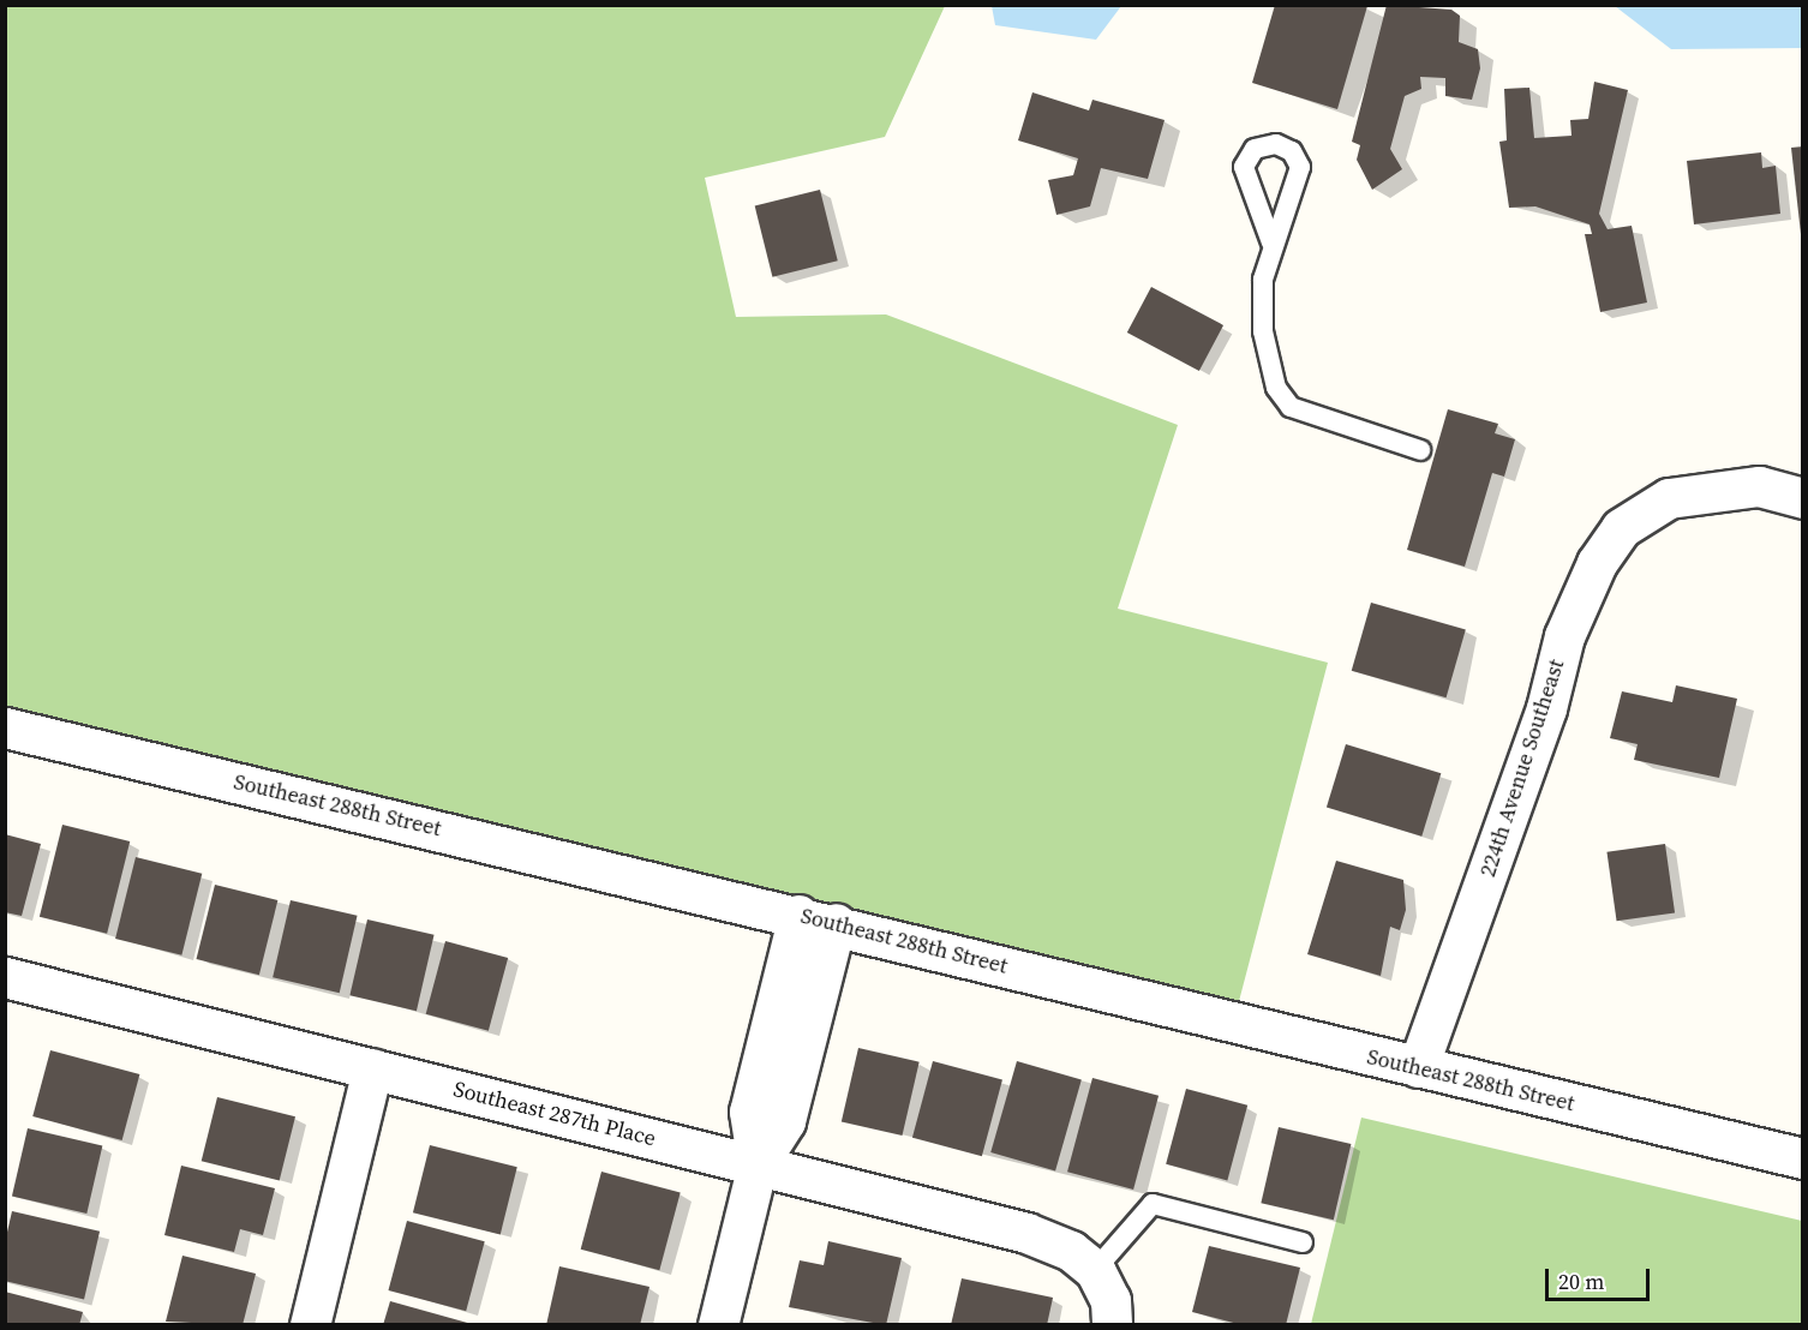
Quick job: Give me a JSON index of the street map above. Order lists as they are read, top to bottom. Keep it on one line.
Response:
{"streets":{"street":["224th Avenue Southeast","Southeast 288th Street","Southeast 287th Place"]},"crossings":[["224th Avenue Southeast","Southeast 288th Street"]],"scale_bar":"20 m"}
